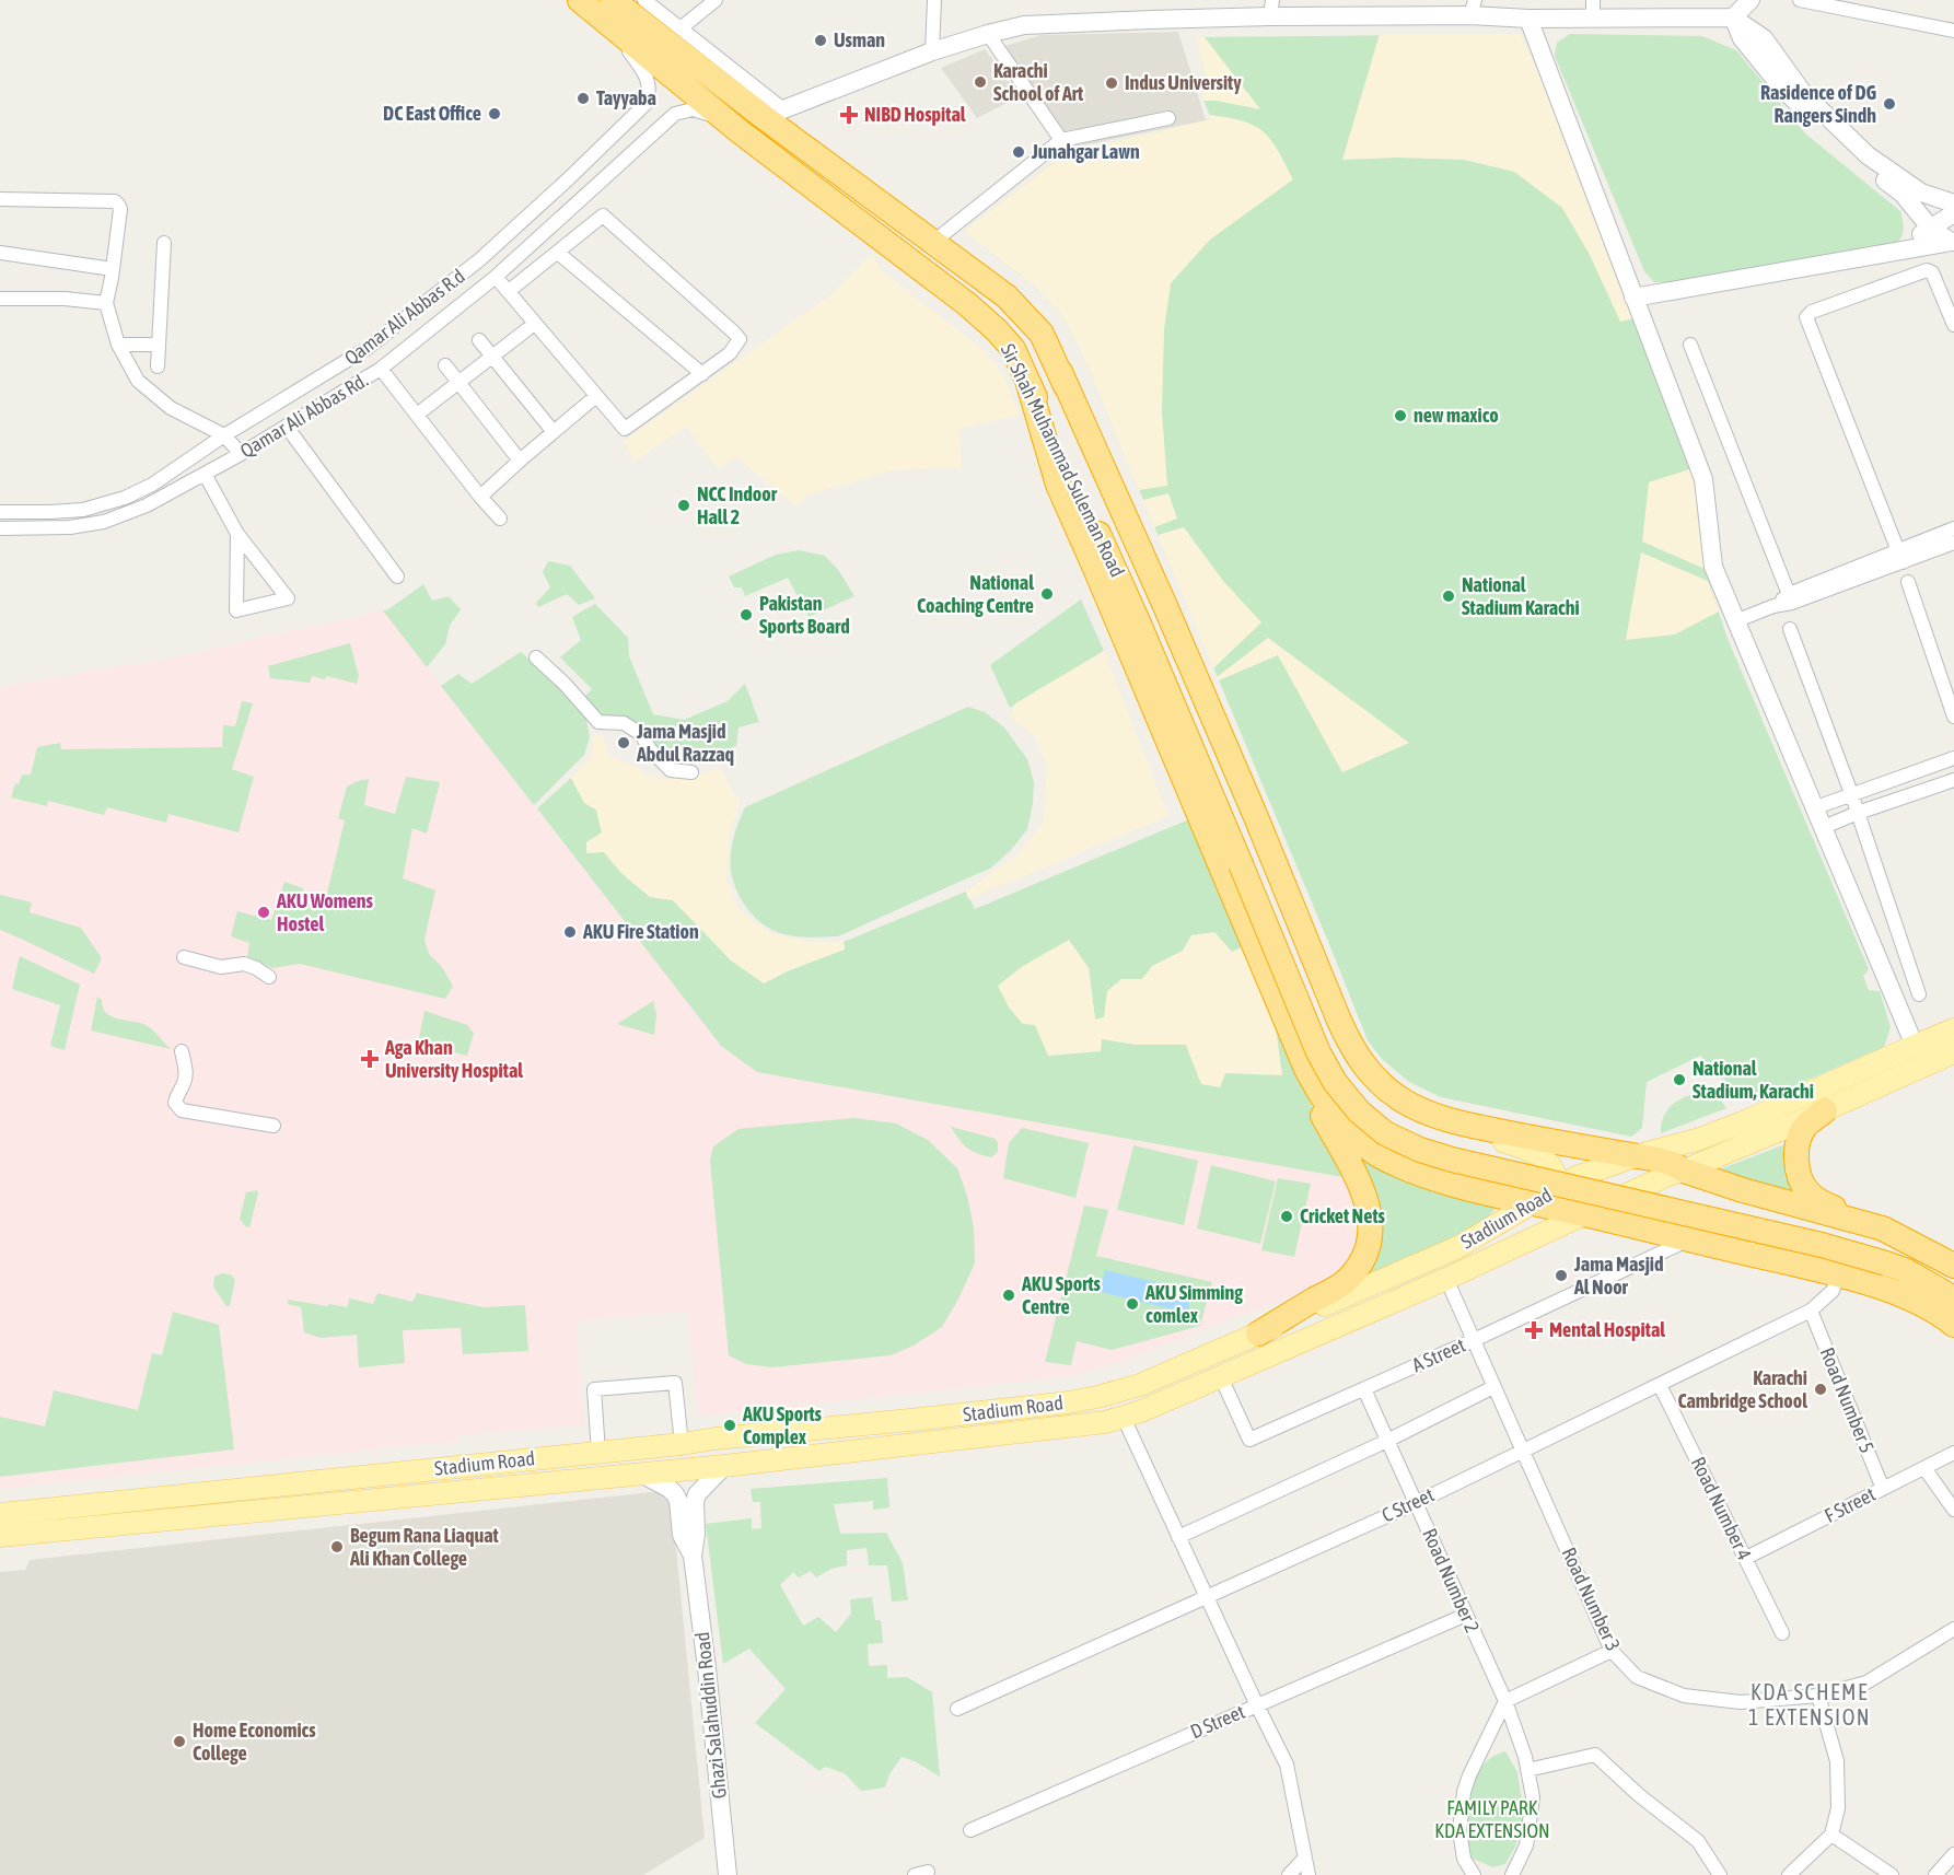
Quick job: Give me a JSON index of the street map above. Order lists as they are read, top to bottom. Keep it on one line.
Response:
{"streets":{"highway":["Sir Shah Muhammad Suleman Road"],"main road":["Stadium Road"],"street":["Qamar Ali Abbas R.d","Qamar Ali Abbas Rd.","A Street","Road Number 5","C Street","F Street","Road Number 4","Road Number 2","Road Number 3","Ghazi Salahuddin Road","D Street"]},"crossings":[["Qamar Ali Abbas R.d","Sir Shah Muhammad Suleman Road"],["Qamar Ali Abbas Rd.","Sir Shah Muhammad Suleman Road"],["Stadium Road","A Street"],["Stadium Road","Road Number 3"],["Stadium Road","Ghazi Salahuddin Road"],["A Street","Road Number 2"],["A Street","Road Number 3"],["Road Number 5","C Street"],["Road Number 5","F Street"],["C Street","Road Number 4"],["C Street","Road Number 2"],["C Street","Road Number 3"],["F Street","Road Number 4"],["Road Number 2","D Street"]],"districts":["KDA SCHEME 1 EXTENSION"],"parks":["FAMILY PARK KDA EXTENSION"],"places":{"other":["Usman","Karachi School of Art","Indus University","Tayyaba","Rasidence of DG Rangers Sindh","DC East Office","Junahgar Lawn","new maxico","NCC Indoor Hall 2","National Coaching Centre","National Stadium Karachi","Pakistan Sports Board","Jama Masjid Abdul Razzaq","AKU Womens Hostel","AKU Fire Station","National Stadium, Karachi","Cricket Nets","Jama Masjid Al Noor","AKU Sports Centre","AKU Simming comlex","Karachi Cambridge School","AKU Sports Complex","Begum Rana Liaquat Ali Khan College","Home Economics College"],"health":["NIBD Hospital","Aga Khan University Hospital","Mental Hospital"]}}
